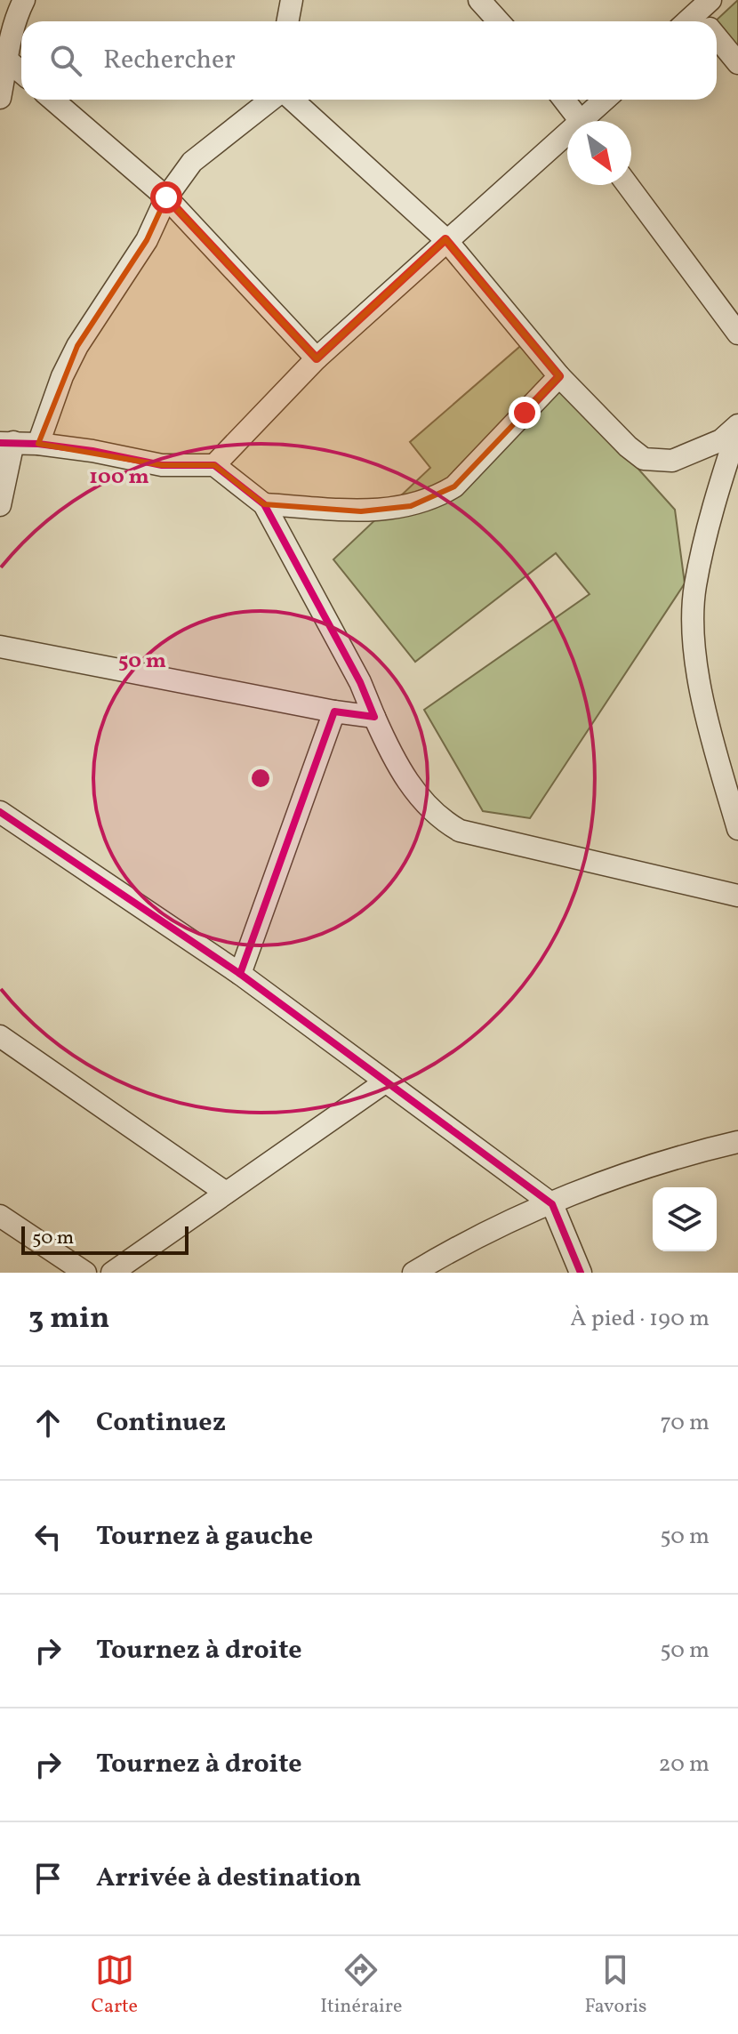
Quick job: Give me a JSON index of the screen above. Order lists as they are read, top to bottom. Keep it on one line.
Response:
{"scale_bar":"50 m","north":"bottom right","page":{"search":"Rechercher","scale":"50 m","heading":["3 min","À pied · 190 m"],"list":[["Continuez","70 m"],["Tournez à gauche","50 m"],["Tournez à droite","50 m"],["Tournez à droite","20 m"],"Arrivée à destination"],"nav":["Carte","Itinéraire","Favoris"]},"rings":["100 m","50 m"]}
